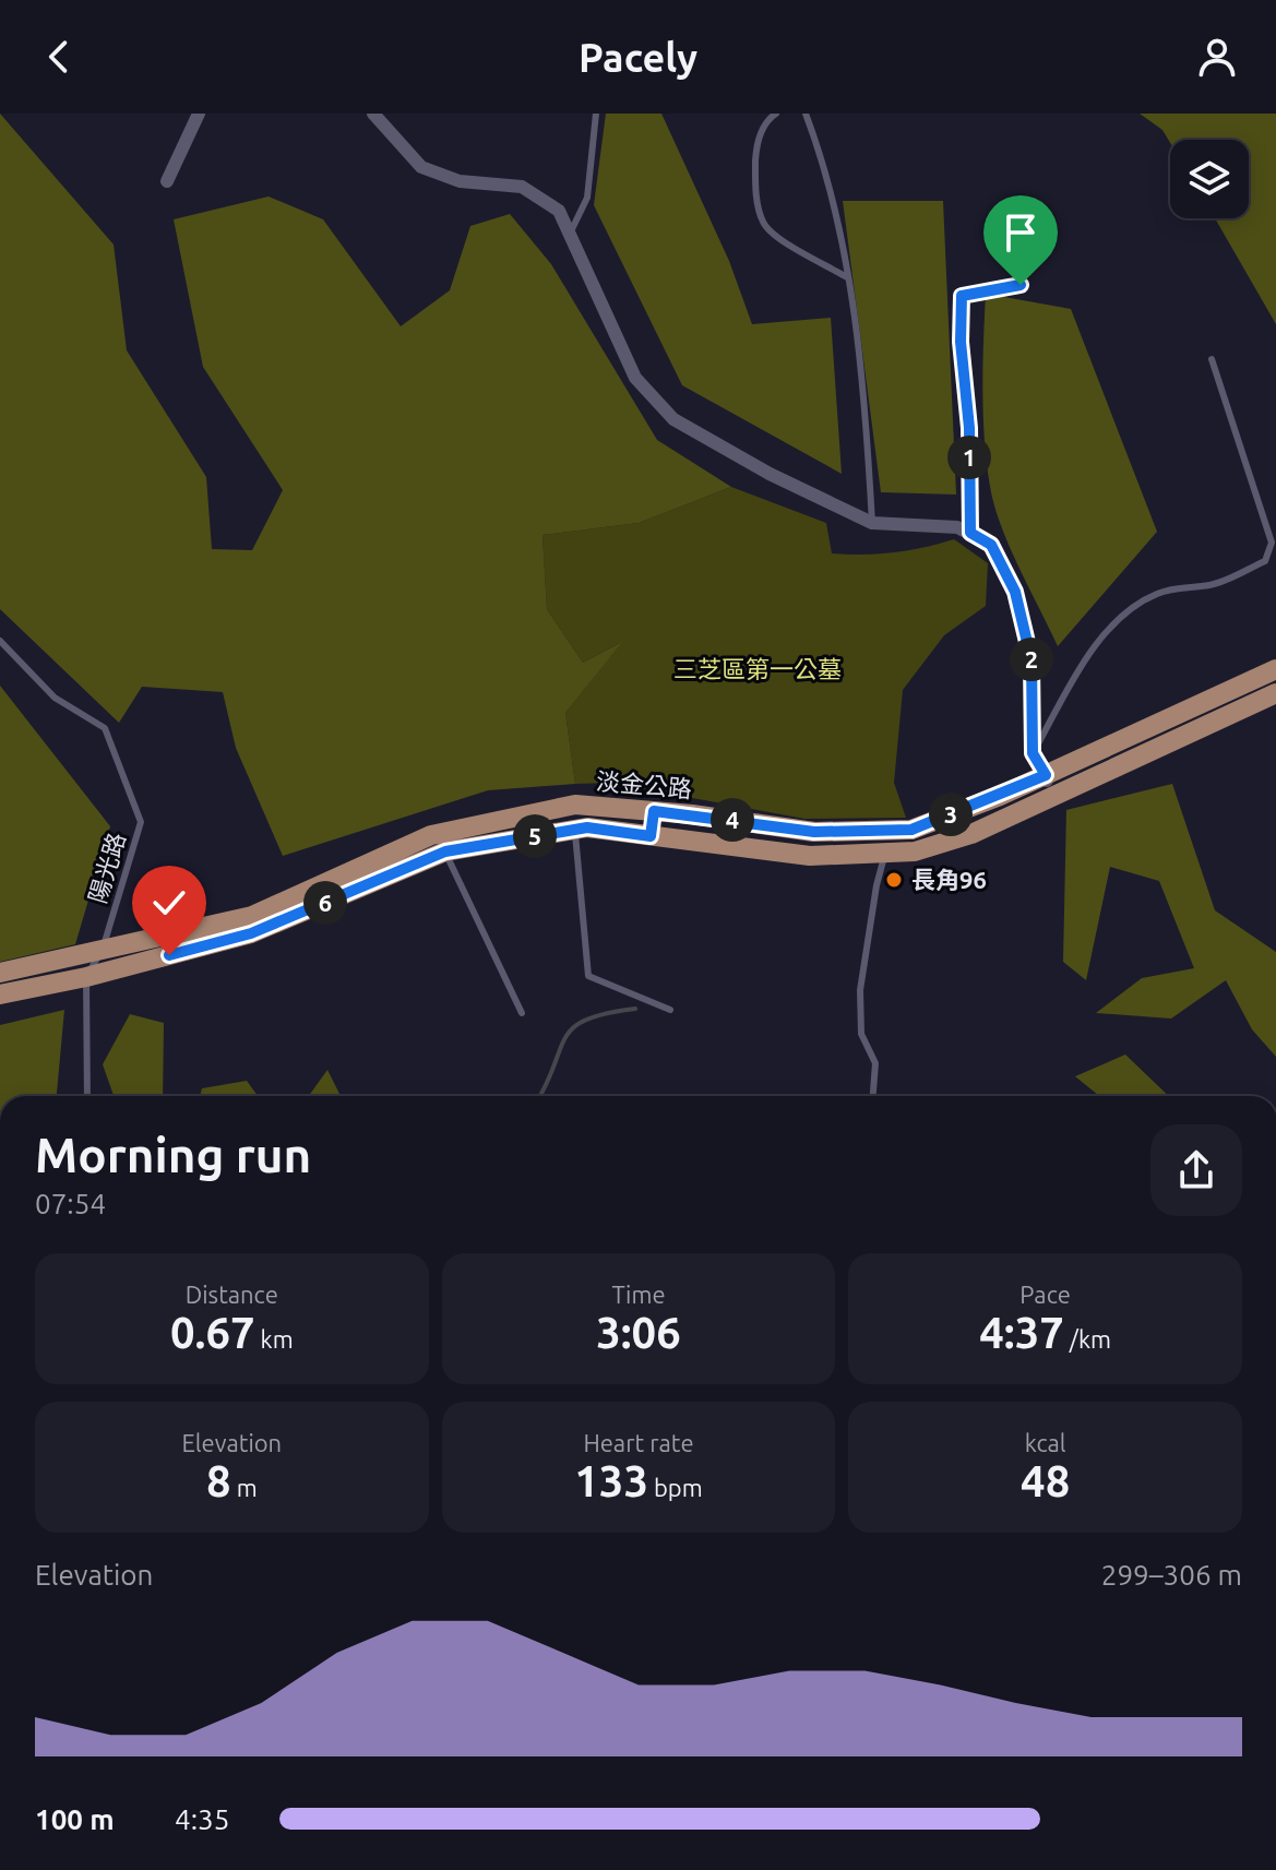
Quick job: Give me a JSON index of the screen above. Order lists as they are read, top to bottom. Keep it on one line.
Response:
{"streets":{"main road":["淡金公路"],"lane":["陽光路"]},"crossings":[["淡金公路","陽光路"]],"parks":["三芝區第一公墓"],"places":["長角96"],"page":{"header":"Pacely","pins":["1","2","3","4","5","6"],"heading":["Morning run","07:54"],"stats":[["Distance","0.67 km"],["Time","3:06"],["Pace","4:37 /km"],["Elevation","8 m"],["Heart rate","133 bpm"],["kcal","48"]],"chart":["Elevation","299–306 m"],"list":[{"name":"100 m","note":"4:35"}]}}
